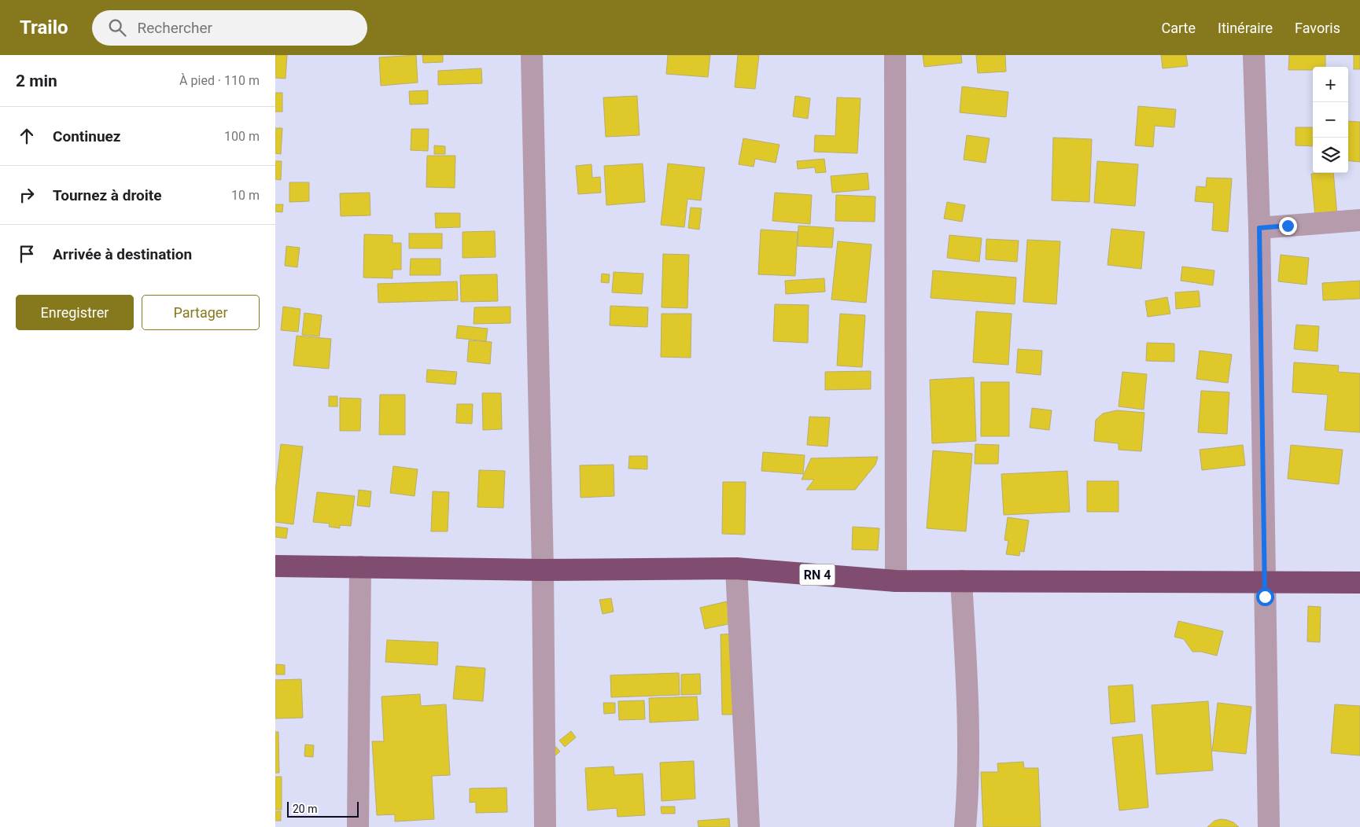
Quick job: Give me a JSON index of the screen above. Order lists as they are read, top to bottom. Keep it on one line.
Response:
{"streets":{"highway":["RN 4"]},"scale_bar":"20 m","page":{"header":"Trailo","search":"Rechercher","nav":["Carte","Itinéraire","Favoris"],"heading":["2 min","À pied · 110 m"],"map_buttons":["+","−"],"list":[["Continuez","100 m"],["Tournez à droite","10 m"],"Arrivée à destination"],"buttons":["Enregistrer","Partager"],"scale":"20 m"}}
